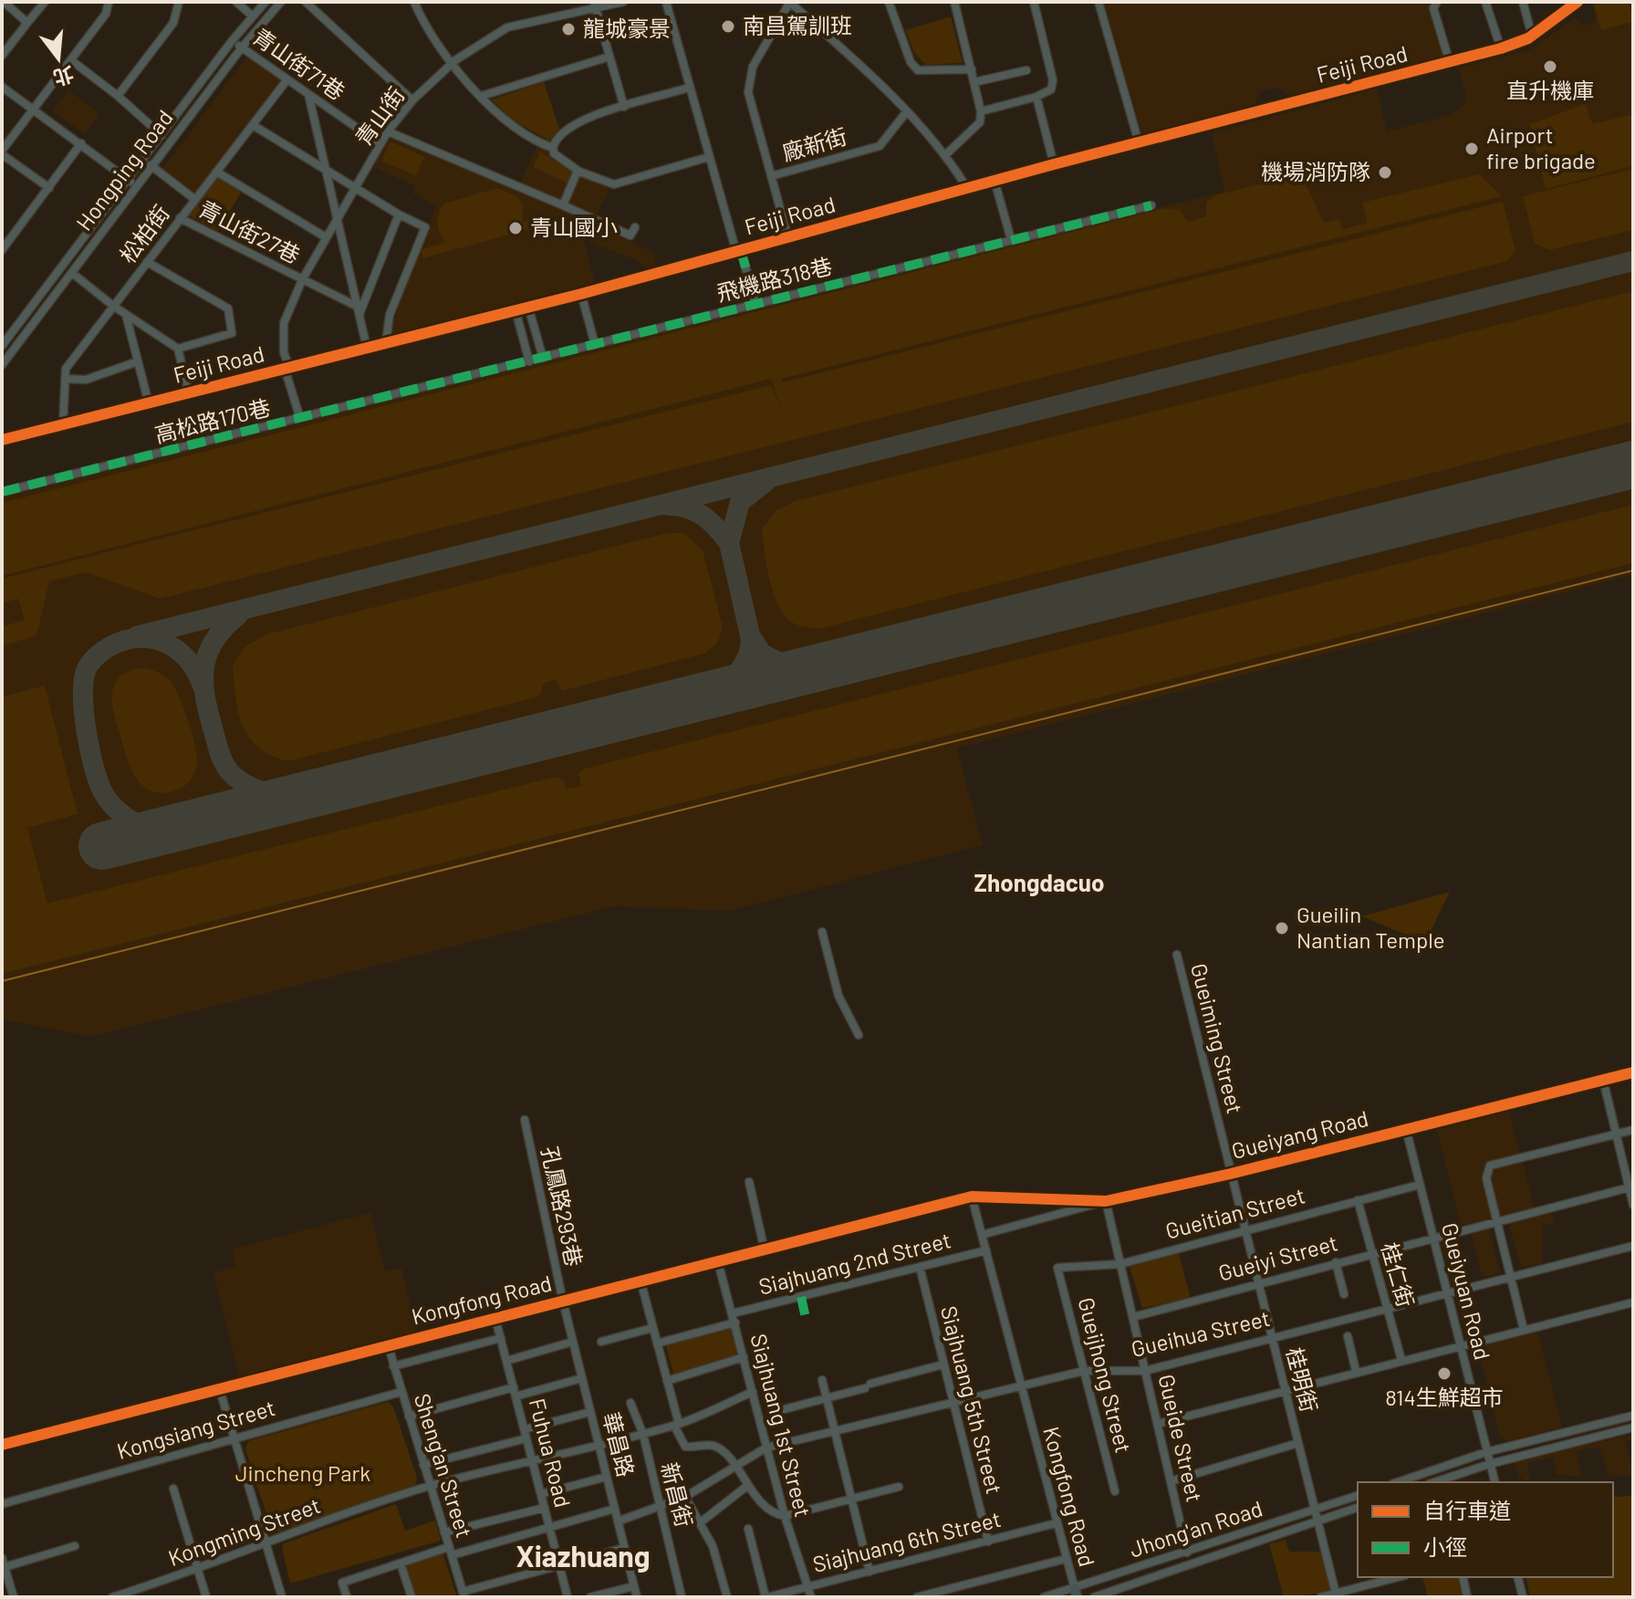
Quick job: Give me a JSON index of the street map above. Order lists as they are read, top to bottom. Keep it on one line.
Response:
{"streets":{"street":["青山街71巷","Feiji Road","青山街","廠新街","Hongping Road","青山街27巷","松柏街","飛機路318巷","高松路170巷","Gueiming Street","Gueiyang Road","孔鳳路293巷","Gueitian Street","Gueiyi Street","Siajhuang 2nd Street","桂仁街","Gueiyuan Road","Kongfong Road","Gueihua Street","Gueijhong Street","桂明街","Siajhuang 5th Street","Siajhuang 1st Street","Kongsiang Street","Gueide Street","華昌路","Fuhua Road","Sheng'an Street","新昌街","Jhong'an Road","Kongming Street","Siajhuang 6th Street"]},"crossings":[["青山街71巷","青山街"],["青山街71巷","Hongping Road"],["青山街71巷","松柏街"],["Feiji Road","青山街"],["Feiji Road","松柏街"],["青山街","青山街27巷"],["青山街27巷","松柏街"],["飛機路318巷","高松路170巷"],["Gueiming Street","Gueiyang Road"],["Gueiming Street","桂明街"],["Gueiyang Road","Gueiyuan Road"],["Gueiyang Road","Kongfong Road"],["Gueiyang Road","桂明街"],["Gueiyang Road","Gueide Street"],["孔鳳路293巷","Kongfong Road"],["孔鳳路293巷","華昌路"],["Gueitian Street","桂仁街"],["Gueitian Street","Gueiyuan Road"],["Gueitian Street","Gueijhong Street"],["Gueitian Street","桂明街"],["Gueitian Street","Gueide Street"],["Gueiyi Street","桂仁街"],["Gueiyi Street","Gueiyuan Road"],["Gueiyi Street","桂明街"],["Gueiyi Street","Gueide Street"],["Siajhuang 2nd Street","Kongfong Road"],["Siajhuang 2nd Street","Siajhuang 5th Street"],["Siajhuang 2nd Street","Siajhuang 1st Street"],["桂仁街","Gueihua Street"],["Gueiyuan Road","Gueihua Street"],["Kongfong Road","Gueihua Street"],["Kongfong Road","Siajhuang 1st Street"],["Kongfong Road","華昌路"],["Kongfong Road","Fuhua Road"],["Kongfong Road","Sheng'an Street"],["Kongfong Road","Jhong'an Road"],["Kongfong Road","Siajhuang 6th Street"],["Gueihua Street","Gueijhong Street"],["Gueihua Street","桂明街"],["Gueihua Street","Siajhuang 5th Street"],["Gueihua Street","Siajhuang 1st Street"],["Gueihua Street","Gueide Street"],["Gueihua Street","華昌路"],["Gueihua Street","新昌街"],["桂明街","Jhong'an Road"],["Siajhuang 5th Street","Siajhuang 6th Street"],["Siajhuang 1st Street","新昌街"],["Siajhuang 1st Street","Kongming Street"],["Siajhuang 1st Street","Siajhuang 6th Street"],["Kongsiang Street","Sheng'an Street"],["Gueide Street","Jhong'an Road"],["華昌路","Kongming Street"],["Fuhua Road","Kongming Street"],["Sheng'an Street","Kongming Street"],["新昌街","Kongming Street"]],"districts":["Zhongdacuo","Xiazhuang"],"parks":["Jincheng Park"],"places":["南昌駕訓班","龍城豪景","直升機庫","Airport fire brigade","機場消防隊","青山國小","Gueilin Nantian Temple","814生鮮超市"],"legend":["自行車道","小徑"],"north":"bottom"}
